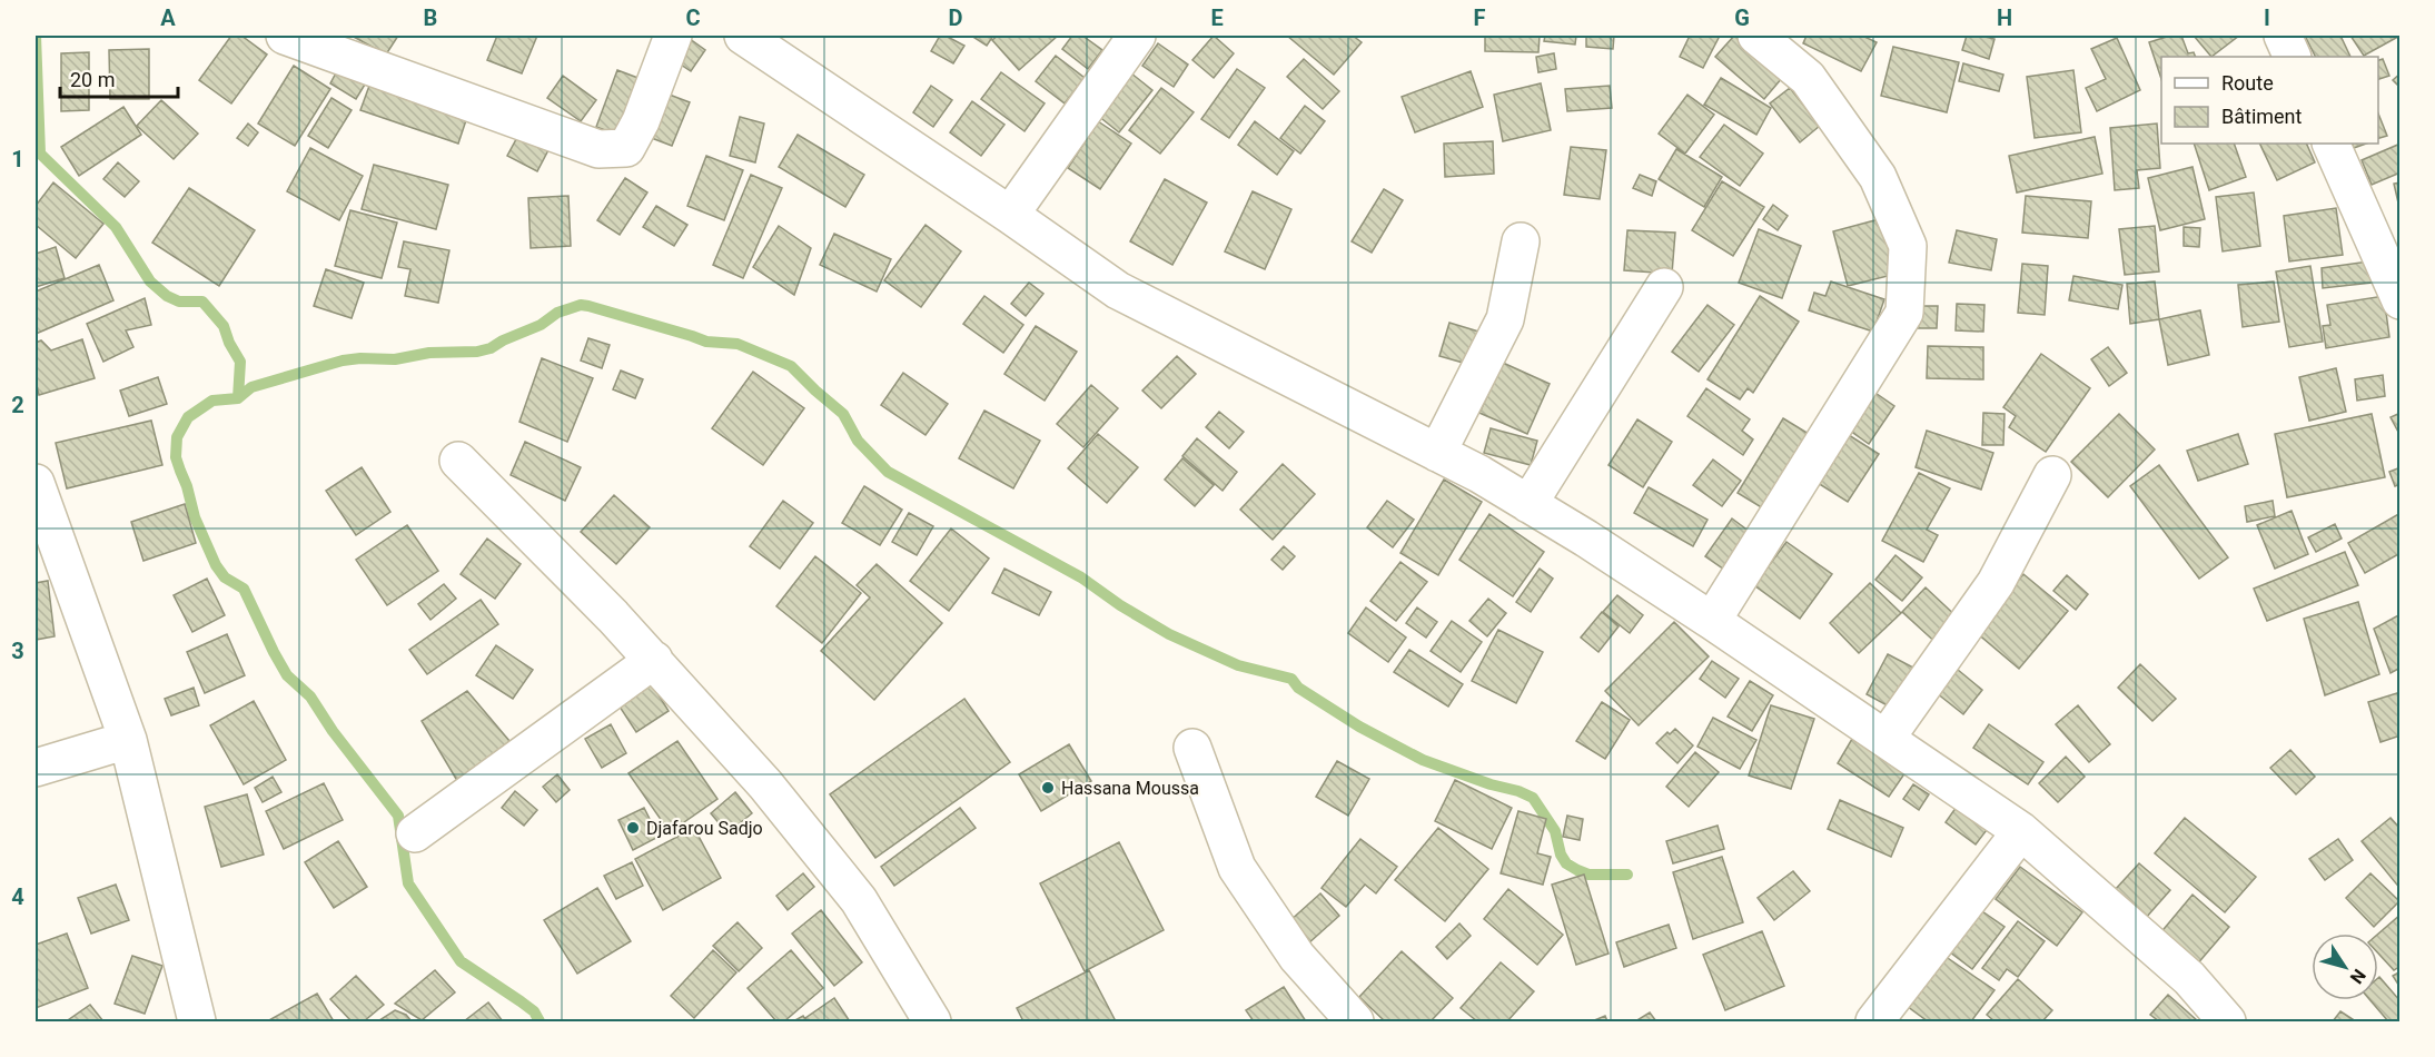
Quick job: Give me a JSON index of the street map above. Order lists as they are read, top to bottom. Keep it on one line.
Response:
{"places":["Hassana Moussa","Djafarou Sadjo"],"legend":["Route","Bâtiment"],"scale_bar":"20 m","north":"bottom right","grid":{"columns":["A","B","C","D","E","F","G","H","I"],"rows":["1","2","3","4"]}}
